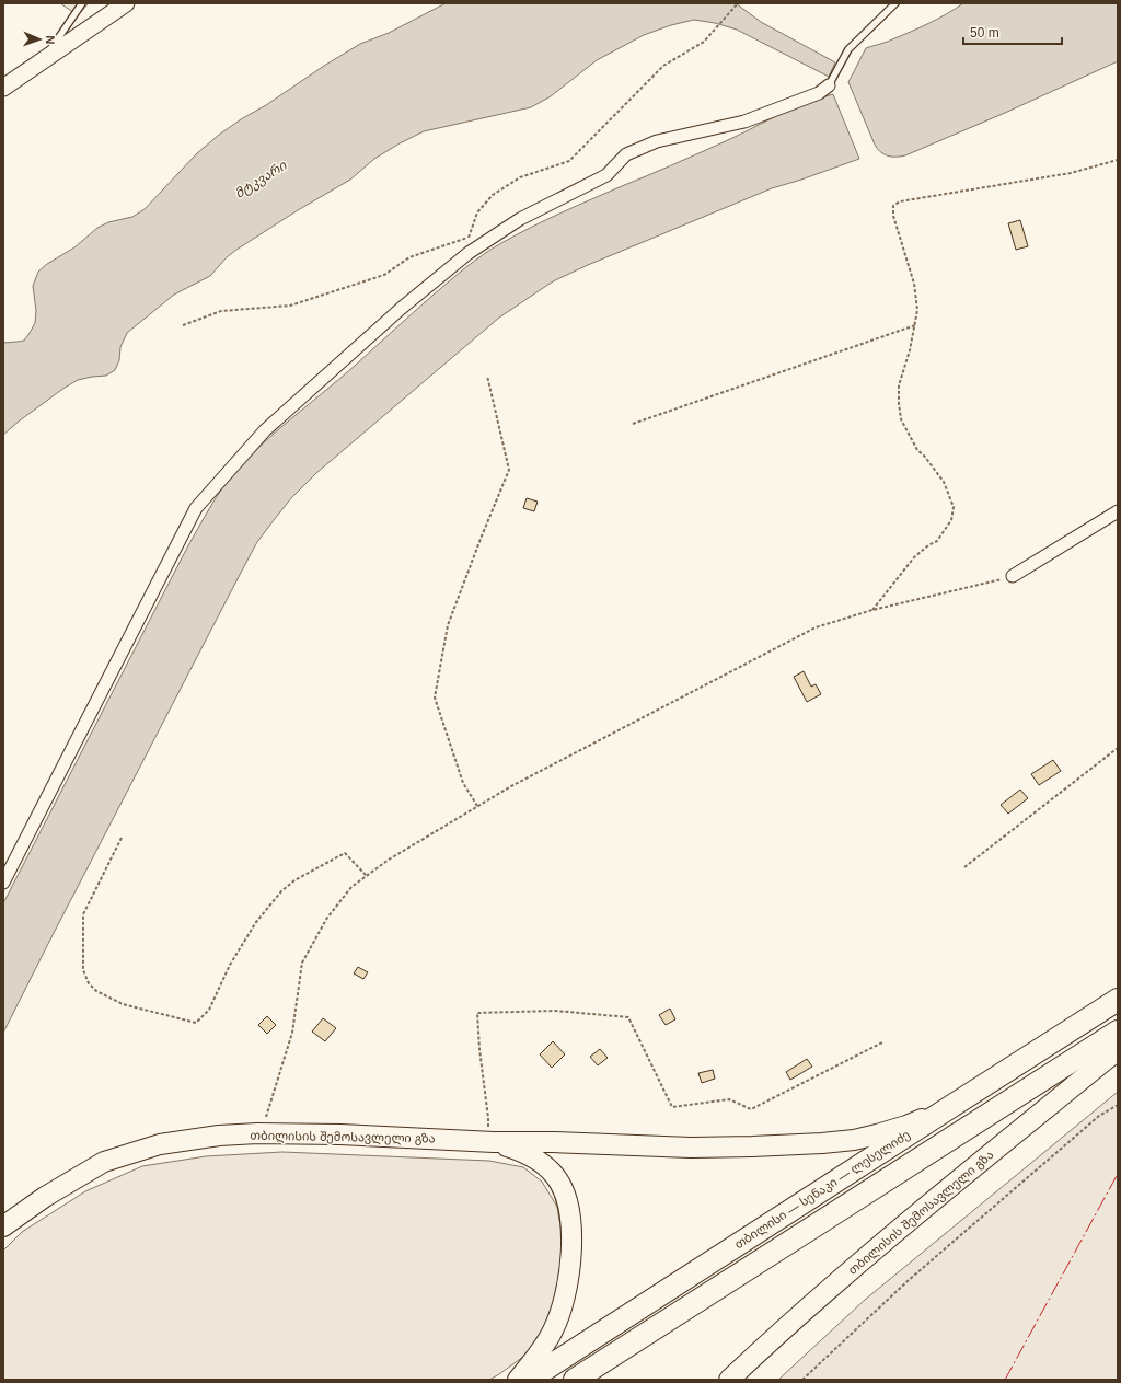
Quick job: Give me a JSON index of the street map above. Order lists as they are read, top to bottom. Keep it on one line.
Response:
{"streets":{"highway":["თბილისის შემოსავლელი გზა","თბილისი — სენაკი — ლესელიძე"]},"crossings":[["თბილისის შემოსავლელი გზა","თბილისი — სენაკი — ლესელიძე"]],"water":["მტკვარი"],"scale_bar":"50 m","north":"right"}
